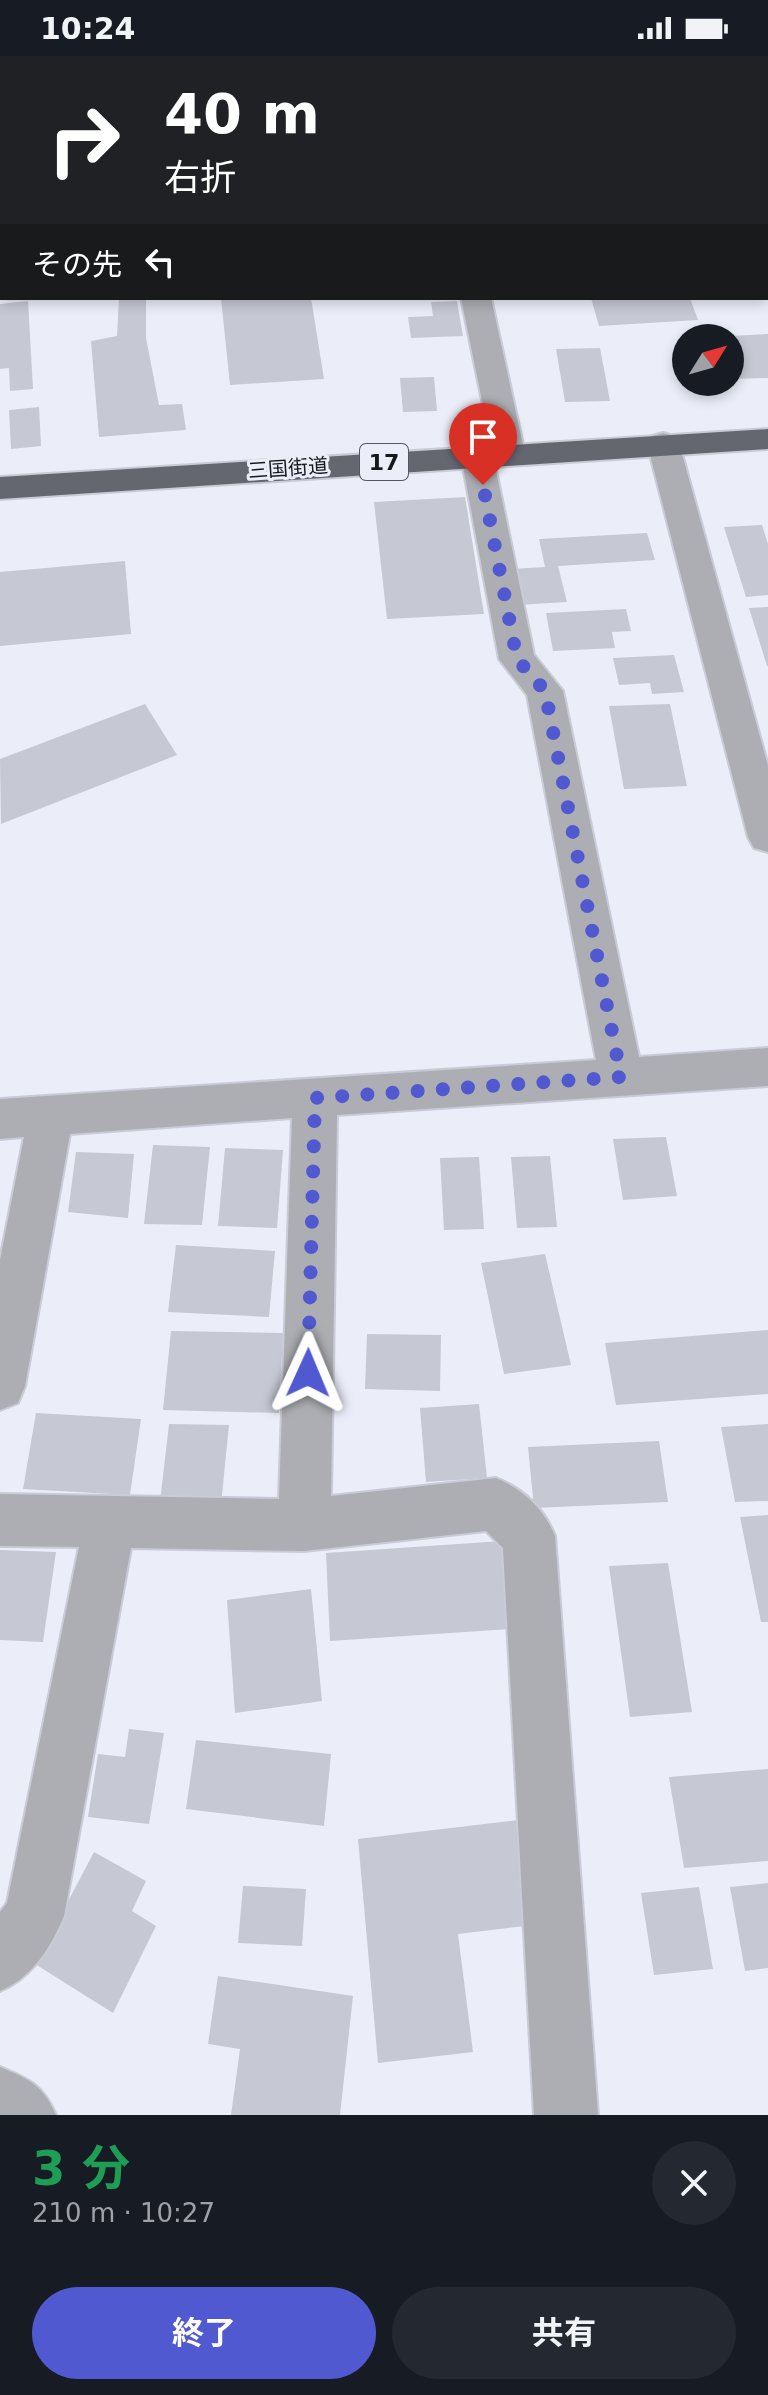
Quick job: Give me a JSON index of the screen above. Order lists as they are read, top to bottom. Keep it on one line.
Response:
{"streets":{"highway":["17","三国街道"]},"north":"top right","page":{"status":"10:24","turn":["40 m","右折"],"then":"その先","heading":["3 分","210 m · 10:27"],"buttons":["終了","共有"]}}
